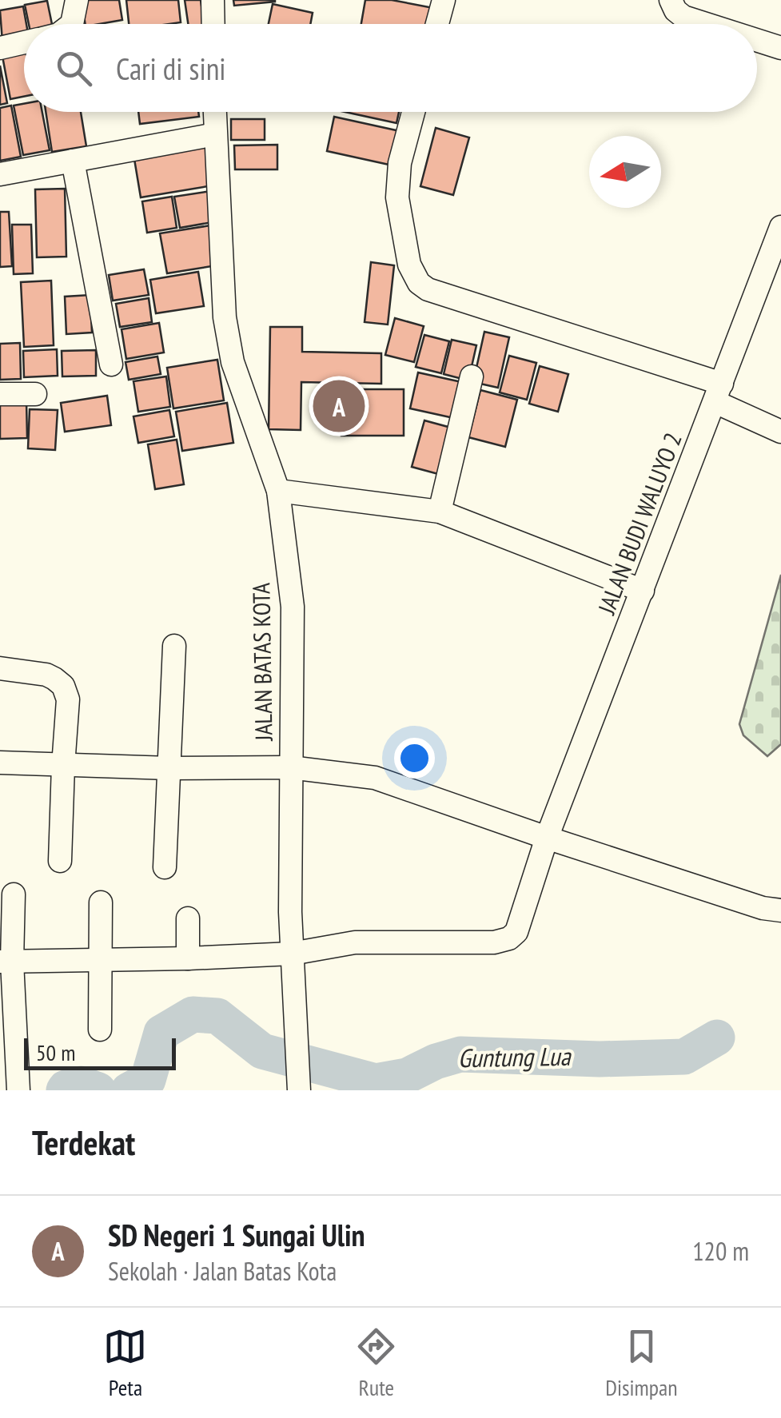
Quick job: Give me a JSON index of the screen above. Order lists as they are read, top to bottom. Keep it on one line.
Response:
{"streets":{"street":["JALAN BUDI WALUYO 2","JALAN BATAS KOTA"]},"crossings":[["JALAN BUDI WALUYO 2","JALAN BATAS KOTA"]],"water":["Guntung Lua"],"scale_bar":"50 m","north":"left","page":{"search":"Cari di sini","pins":"A","scale":"50 m","heading":"Terdekat","list":[{"mark":"A","name":"SD Negeri 1 Sungai Ulin","note":"Sekolah · Jalan Batas Kota","value":"120 m"}],"nav":["Peta","Rute","Disimpan"]}}
